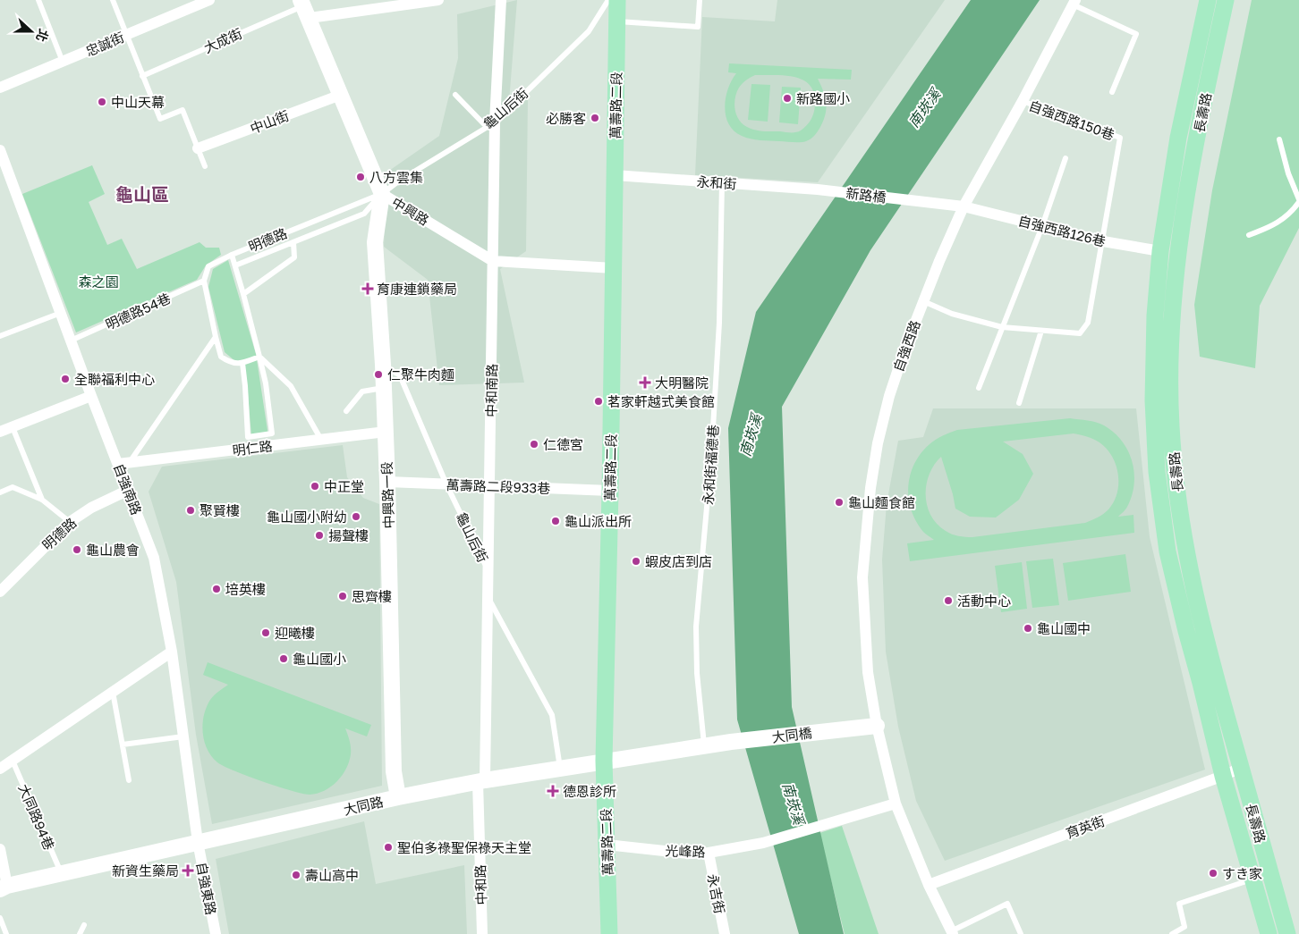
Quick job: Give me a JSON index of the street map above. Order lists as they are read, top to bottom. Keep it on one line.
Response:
{"streets":{"main road":["萬壽路二段","長壽路"],"street":["忠誠街","中山街","永和街","新路橋","中興路","自強西路126巷","明德路","自強西路","中和南路","明仁路","萬壽路二段933巷","自強南路","中興路一段","大同橋","大同路","育英街","光峰路","中和路","自強東路","永吉街"],"lane":["大成街","龜山后街","自強西路150巷","明德路54巷","永和街福德巷","大同路94巷"]},"crossings":[["大成街","中興路"],["萬壽路二段","永和街"],["萬壽路二段","中興路"],["萬壽路二段","萬壽路二段933巷"],["萬壽路二段","大同路"],["萬壽路二段","光峰路"],["龜山后街","中興路"],["龜山后街","明德路"],["龜山后街","中和南路"],["龜山后街","萬壽路二段933巷"],["龜山后街","中興路一段"],["長壽路","自強西路126巷"],["長壽路","育英街"],["自強西路150巷","自強西路126巷"],["自強西路150巷","自強西路"],["中山街","中興路"],["永和街","新路橋"],["永和街","永和街福德巷"],["新路橋","自強西路126巷"],["新路橋","自強西路"],["中興路","明德路"],["中興路","中和南路"],["中興路","中興路一段"],["自強西路126巷","自強西路"],["明德路","明德路54巷"],["明德路","自強南路"],["明德路","中興路一段"],["明德路54巷","自強南路"],["自強西路","大同橋"],["中和南路","萬壽路二段933巷"],["中和南路","大同路"],["中和南路","中和路"],["明仁路","自強南路"],["明仁路","中興路一段"],["永和街福德巷","大同路"],["萬壽路二段933巷","中興路一段"],["自強南路","大同路"],["自強南路","自強東路"],["中興路一段","大同路"],["大同橋","大同路"],["大同路","大同路94巷"],["大同路","中和路"],["大同路","自強東路"],["光峰路","永吉街"]],"districts":["龜山區"],"water":["南崁溪"],"parks":["森之園"],"places":{"other":["新路國小","中山天幕","必勝客","八方雲集","仁聚牛肉麵","全聯福利中心","茗家軒越式美食館","仁德宮","中正堂","龜山麵食館","聚賢樓","龜山國小附幼","龜山派出所","揚聲樓","龜山農會","蝦皮店到店","培英樓","思齊樓","活動中心","龜山國中","迎曦樓","龜山國小","聖伯多祿聖保祿天主堂","すき家","壽山高中"],"health":["育康連鎖藥局","大明醫院","德恩診所","新資生藥局"]},"north":"right"}
